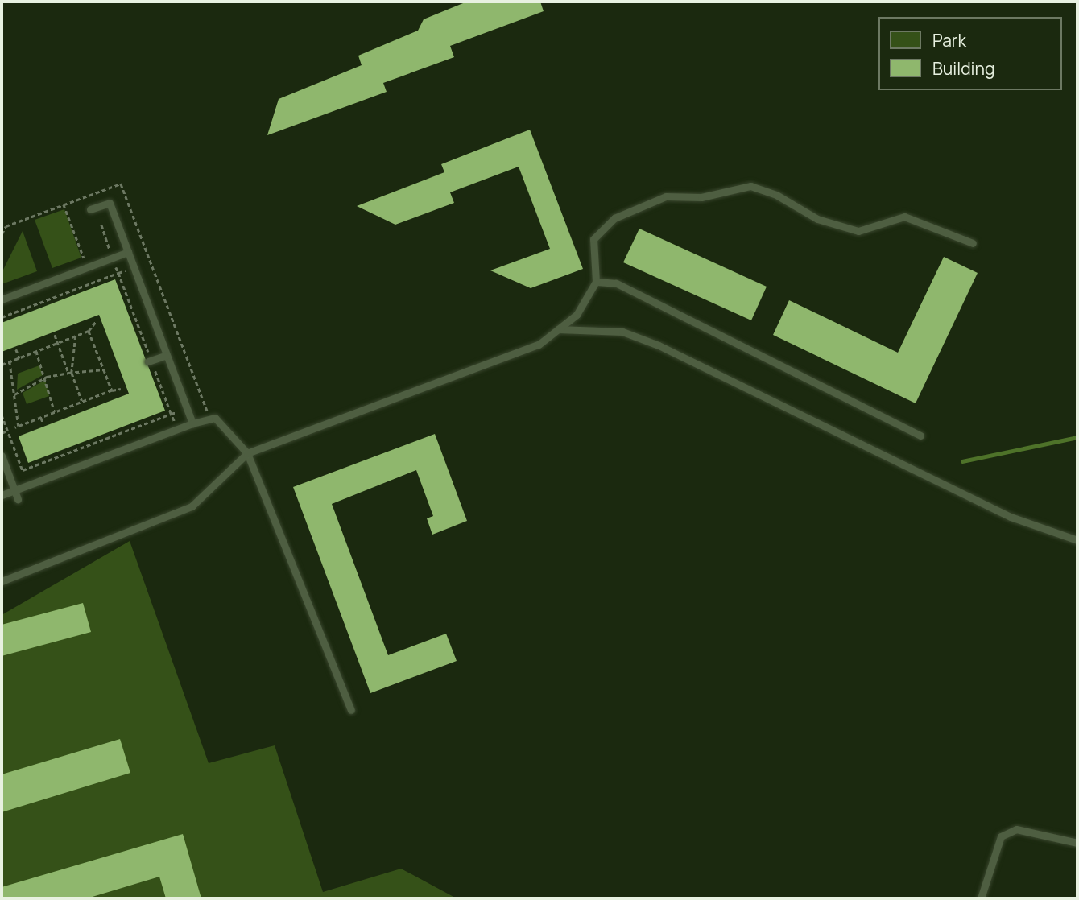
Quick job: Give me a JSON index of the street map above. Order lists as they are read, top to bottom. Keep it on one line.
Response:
{"legend":["Park","Building"]}
